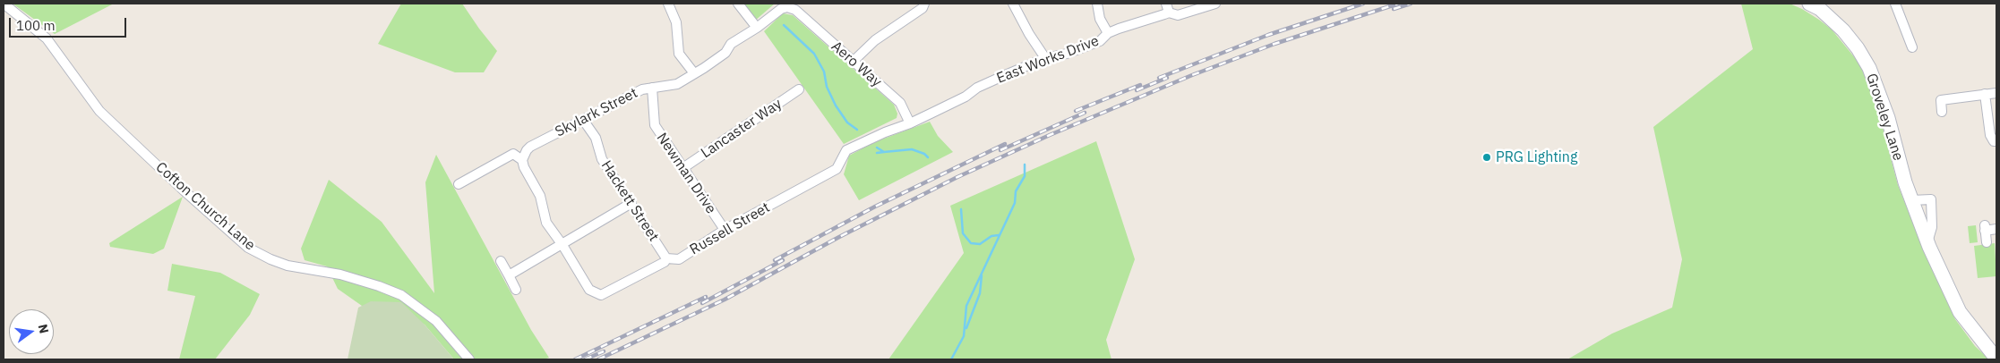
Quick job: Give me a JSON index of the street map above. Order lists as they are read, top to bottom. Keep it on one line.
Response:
{"streets":{"main road":["Groveley Lane"],"street":["East Works Drive","Aero Way","Skylark Street","Lancaster Way","Newman Drive","Hackett Street","Cofton Church Lane","Russell Street"]},"crossings":[["East Works Drive","Aero Way"],["East Works Drive","Russell Street"],["Aero Way","Skylark Street"],["Aero Way","Russell Street"],["Skylark Street","Newman Drive"],["Skylark Street","Hackett Street"],["Lancaster Way","Newman Drive"],["Newman Drive","Russell Street"],["Hackett Street","Russell Street"]],"places":["PRG Lighting"],"scale_bar":"100 m","north":"right"}
